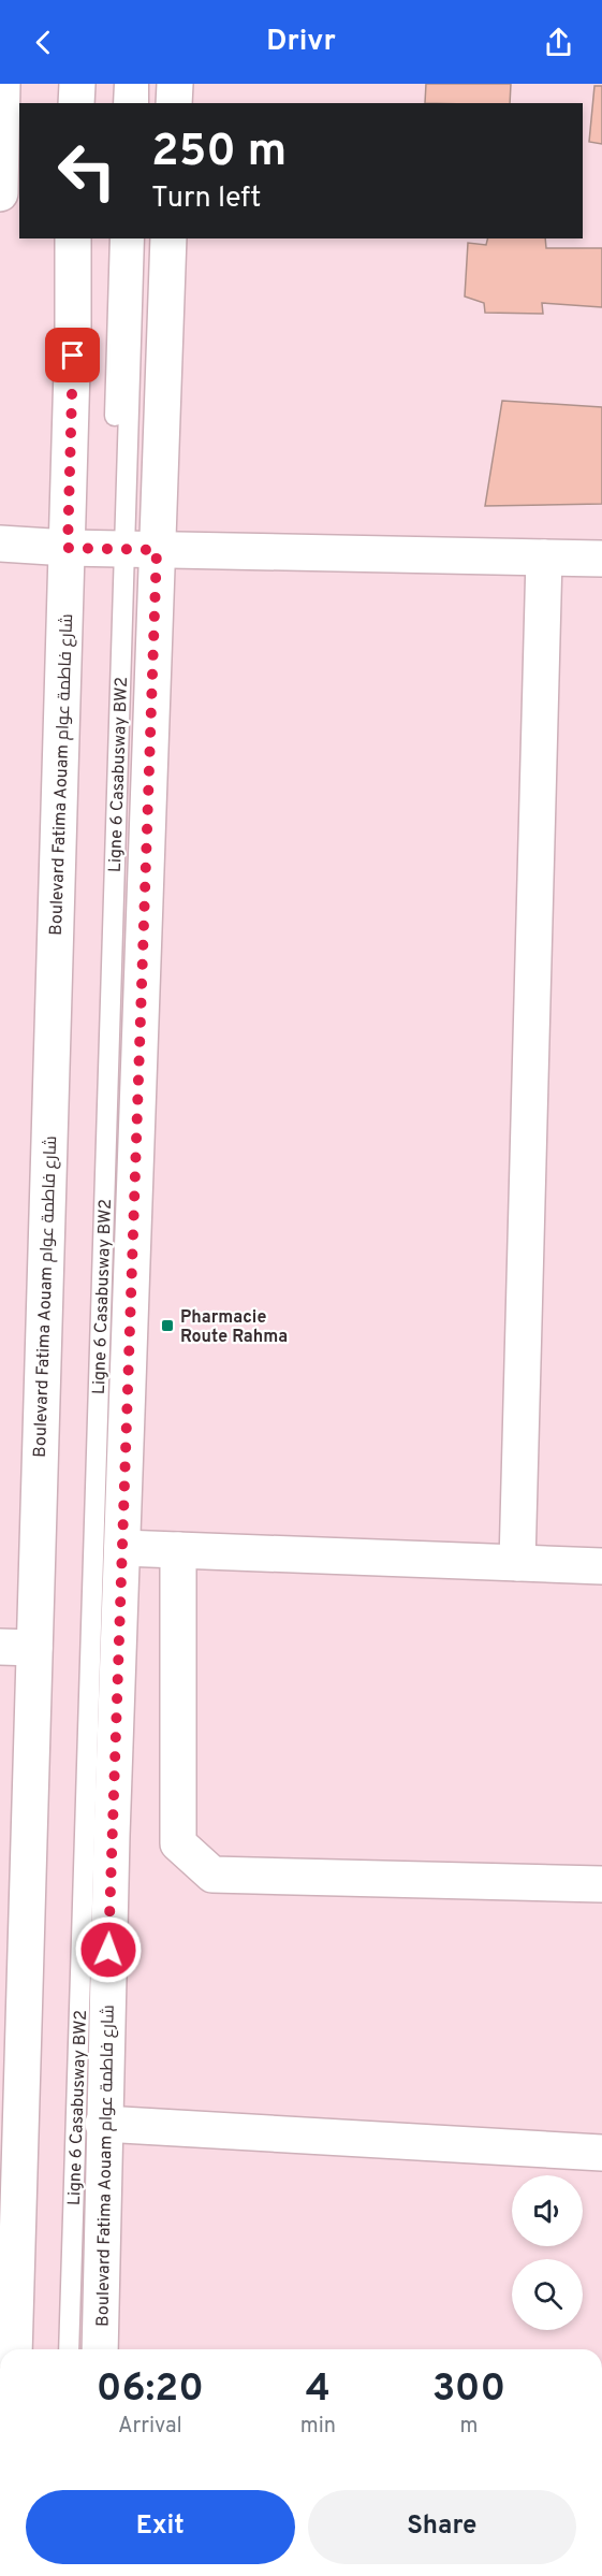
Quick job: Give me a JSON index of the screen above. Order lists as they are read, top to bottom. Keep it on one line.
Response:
{"streets":{"main road":["Boulevard Fatima Aouam شارع فاطمة عوام"],"lane":["Ligne 6 Casabusway BW2"]},"crossings":[["Boulevard Fatima Aouam شارع فاطمة عوام","Ligne 6 Casabusway BW2"]],"places":{"transit":["Pharmacie Route Rahma"]},"page":{"header":"Drivr","turn":["250 m","Turn left"],"eta":["06:20","Arrival","4","min","300","m"],"buttons":["Exit","Share"]}}
